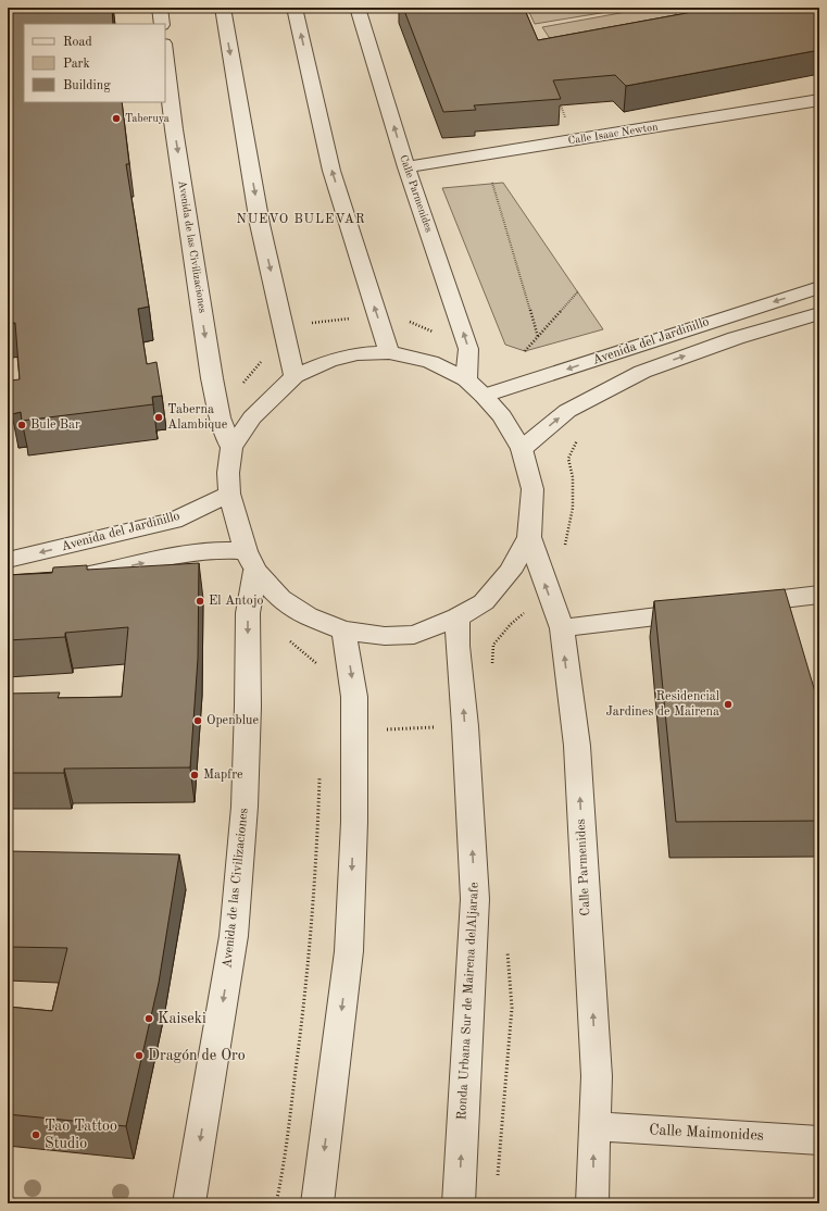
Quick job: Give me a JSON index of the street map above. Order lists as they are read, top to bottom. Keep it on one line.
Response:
{"streets":{"street":["Calle Isaac Newton","Calle Parmenides","Avenida de las Civilizaciones","Avenida del Jardinillo","Ronda Urbana Sur de Mairena delAljarafe","Calle Maimonides"]},"crossings":[["Calle Isaac Newton","Calle Parmenides"],["Calle Parmenides","Calle Maimonides"]],"districts":["NUEVO BULEVAR"],"places":["Taberuya","Taberna Alambique","Bule Bar","El Antojo","Residencial Jardines de Mairena","Openblue","Mapfre","Kaiseki","Dragón de Oro","Tao Tattoo Studio"],"legend":["Road","Park","Building"]}
